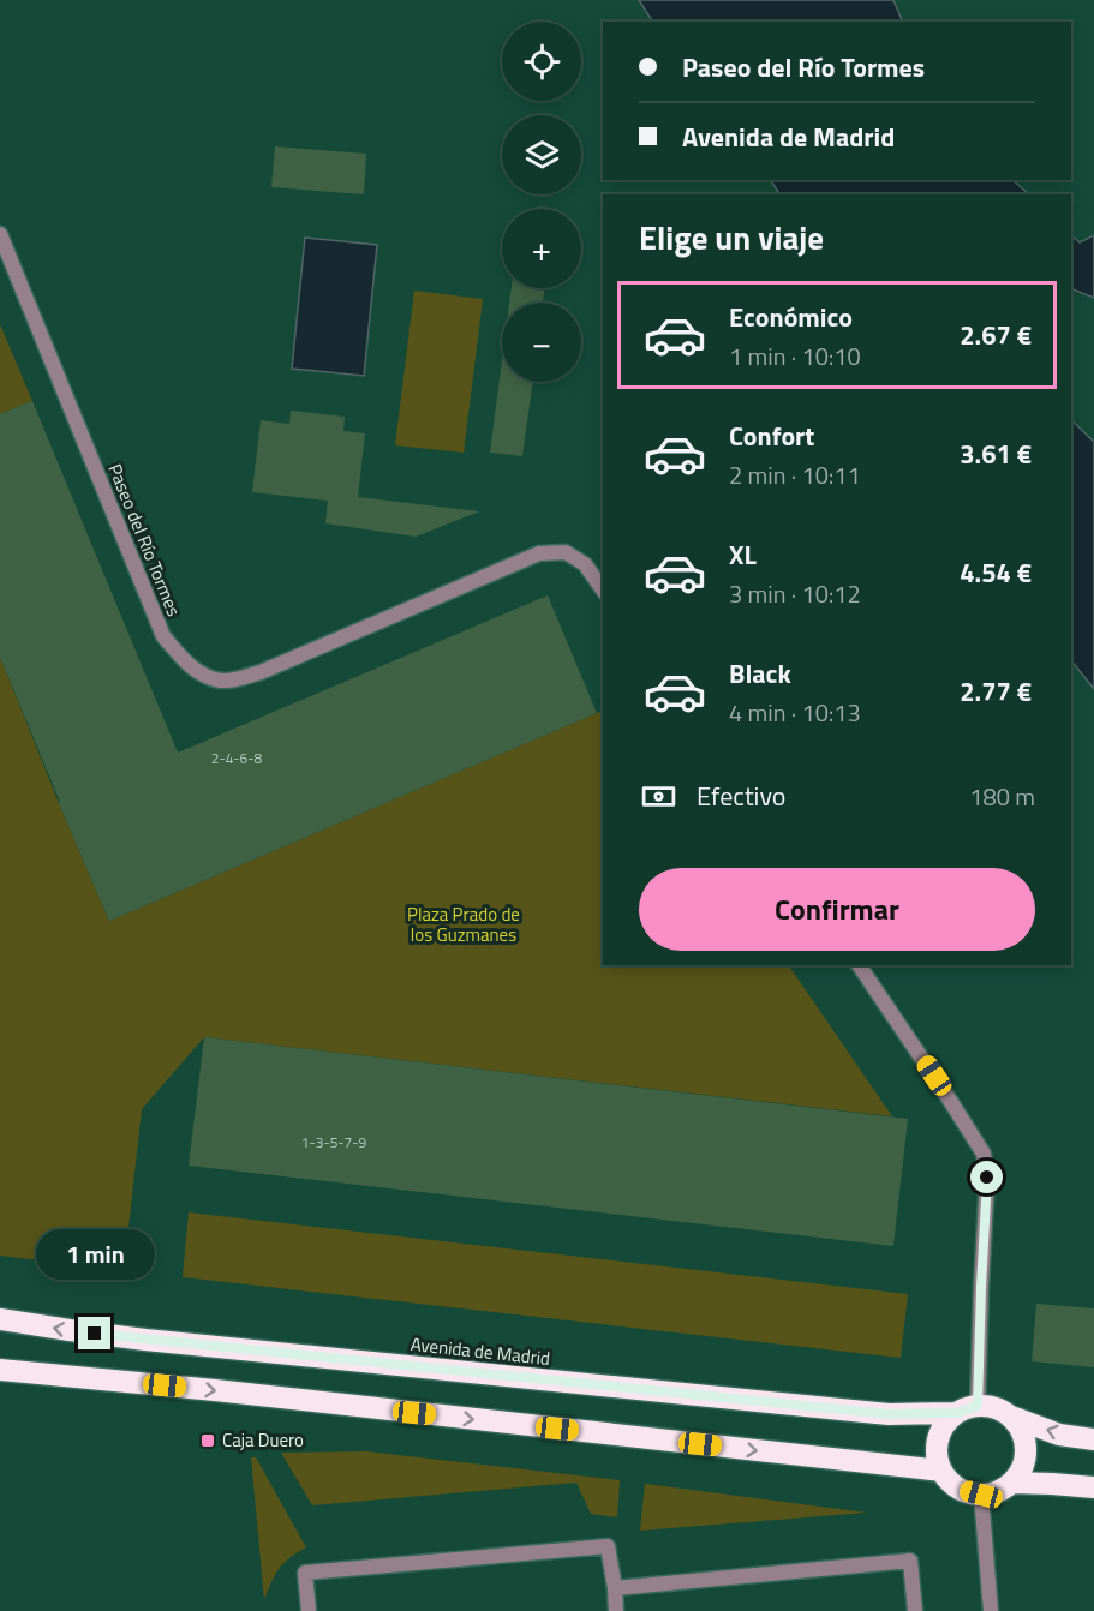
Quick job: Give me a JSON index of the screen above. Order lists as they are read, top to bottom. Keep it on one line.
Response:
{"streets":{"highway":["Avenida de Madrid"],"street":["Paseo del Río Tormes"]},"parks":["Plaza Prado de los Guzmanes"],"places":{"transit":["Caja Duero"]},"house_numbers":["2-4-6-8","1-3-5-7-9"],"page":{"map_buttons":["+","−"],"banner":["Paseo del Río Tormes","Avenida de Madrid"],"heading":"Elige un viaje","list":[{"name":"Económico","note":"1 min · 10:10","value":"2.67 €"},{"name":"Confort","note":"2 min · 10:11","value":"3.61 €"},{"name":"XL","note":"3 min · 10:12","value":"4.54 €"},{"name":"Black","note":"4 min · 10:13","value":"2.77 €"}],"pay":["Efectivo","180 m"],"buttons":"Confirmar","bubble":"1 min"}}
